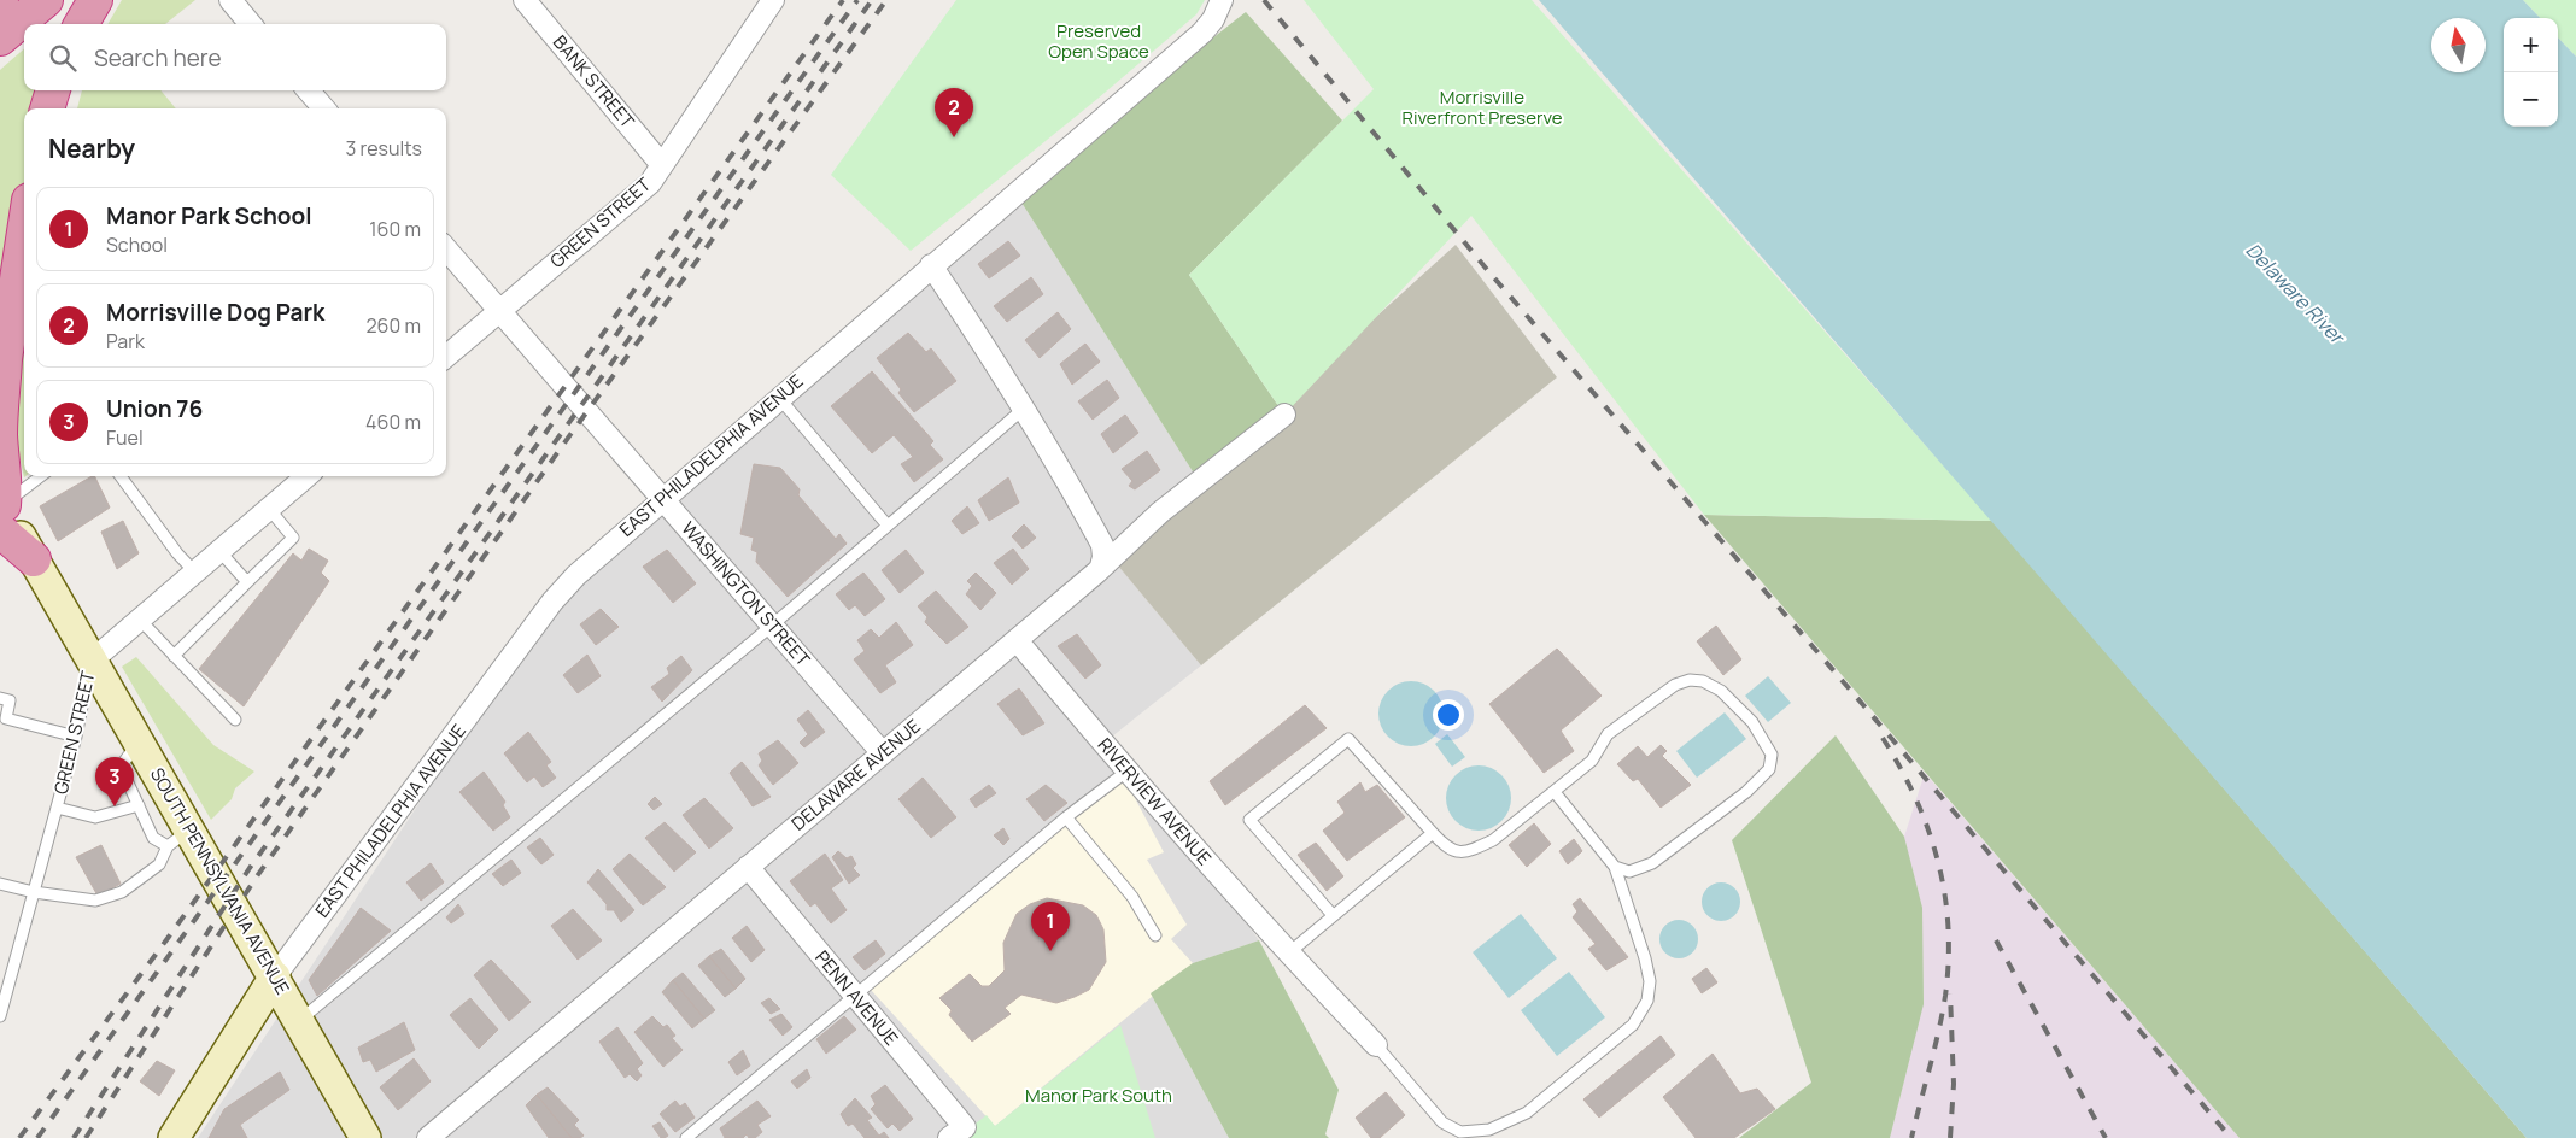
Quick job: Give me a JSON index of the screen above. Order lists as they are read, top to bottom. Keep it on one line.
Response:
{"streets":{"main road":["SOUTH PENNSYLVANIA AVENUE"],"street":["BANK STREET","GREEN STREET","EAST PHILADELPHIA AVENUE","WASHINGTON STREET","DELAWARE AVENUE","RIVERVIEW AVENUE","PENN AVENUE"]},"crossings":[["BANK STREET","GREEN STREET"],["GREEN STREET","WASHINGTON STREET"],["GREEN STREET","SOUTH PENNSYLVANIA AVENUE"],["EAST PHILADELPHIA AVENUE","WASHINGTON STREET"],["EAST PHILADELPHIA AVENUE","SOUTH PENNSYLVANIA AVENUE"],["WASHINGTON STREET","DELAWARE AVENUE"],["DELAWARE AVENUE","RIVERVIEW AVENUE"],["DELAWARE AVENUE","PENN AVENUE"]],"water":["Delaware River"],"parks":["Preserved Open Space","Morrisville Riverfront Preserve","Manor Park South"],"north":"top","page":{"map_buttons":["+","−"],"search":"Search here","pins":["2","3","1"],"heading":["Nearby","3 results"],"list":[{"mark":"1","name":"Manor Park School","note":"School","value":"160 m"},{"mark":"2","name":"Morrisville Dog Park","note":"Park","value":"260 m"},{"mark":"3","name":"Union 76","note":"Fuel","value":"460 m"}]}}
